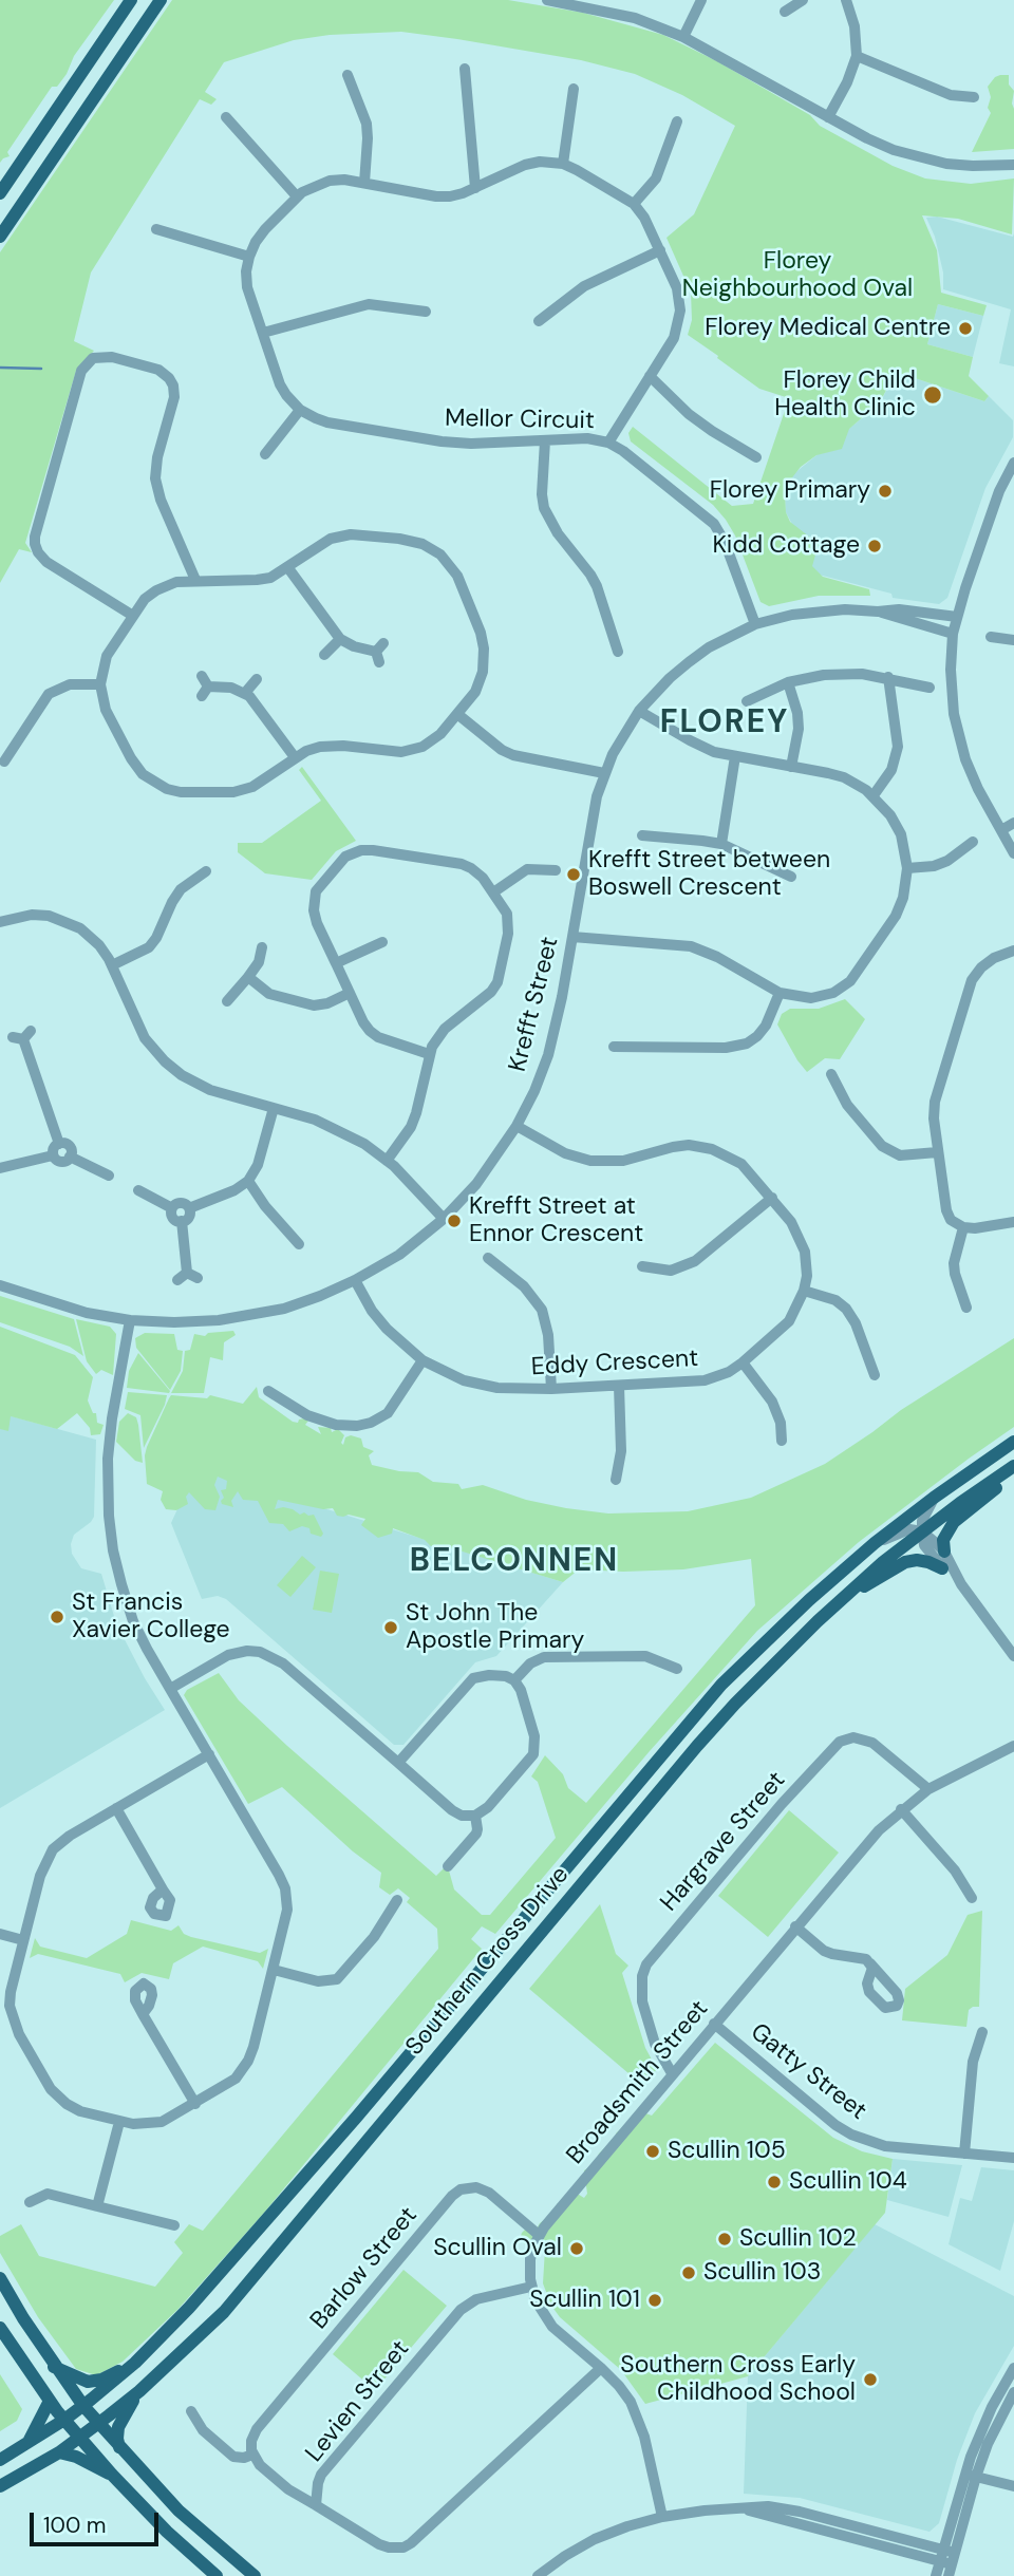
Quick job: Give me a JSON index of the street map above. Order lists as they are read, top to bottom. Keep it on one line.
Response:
{"streets":{"main road":["Southern Cross Drive"],"street":["Mellor Circuit","Krefft Street","Eddy Crescent","Hargrave Street","Gatty Street","Broadsmith Street","Barlow Street","Levien Street"]},"crossings":[["Krefft Street","Eddy Crescent"],["Hargrave Street","Broadsmith Street"],["Gatty Street","Broadsmith Street"],["Broadsmith Street","Barlow Street"],["Broadsmith Street","Levien Street"]],"districts":["FLOREY","BELCONNEN"],"parks":["Florey Neighbourhood Oval"],"places":["Florey Medical Centre","Florey Child Health Clinic","Florey Primary","Kidd Cottage","Krefft Street between Boswell Crescent","Krefft Street at Ennor Crescent","St Francis Xavier College","St John The Apostle Primary","Scullin 105","Scullin 104","Scullin 102","Scullin Oval","Scullin 103","Scullin 101","Southern Cross Early Childhood School"],"scale_bar":"100 m"}
